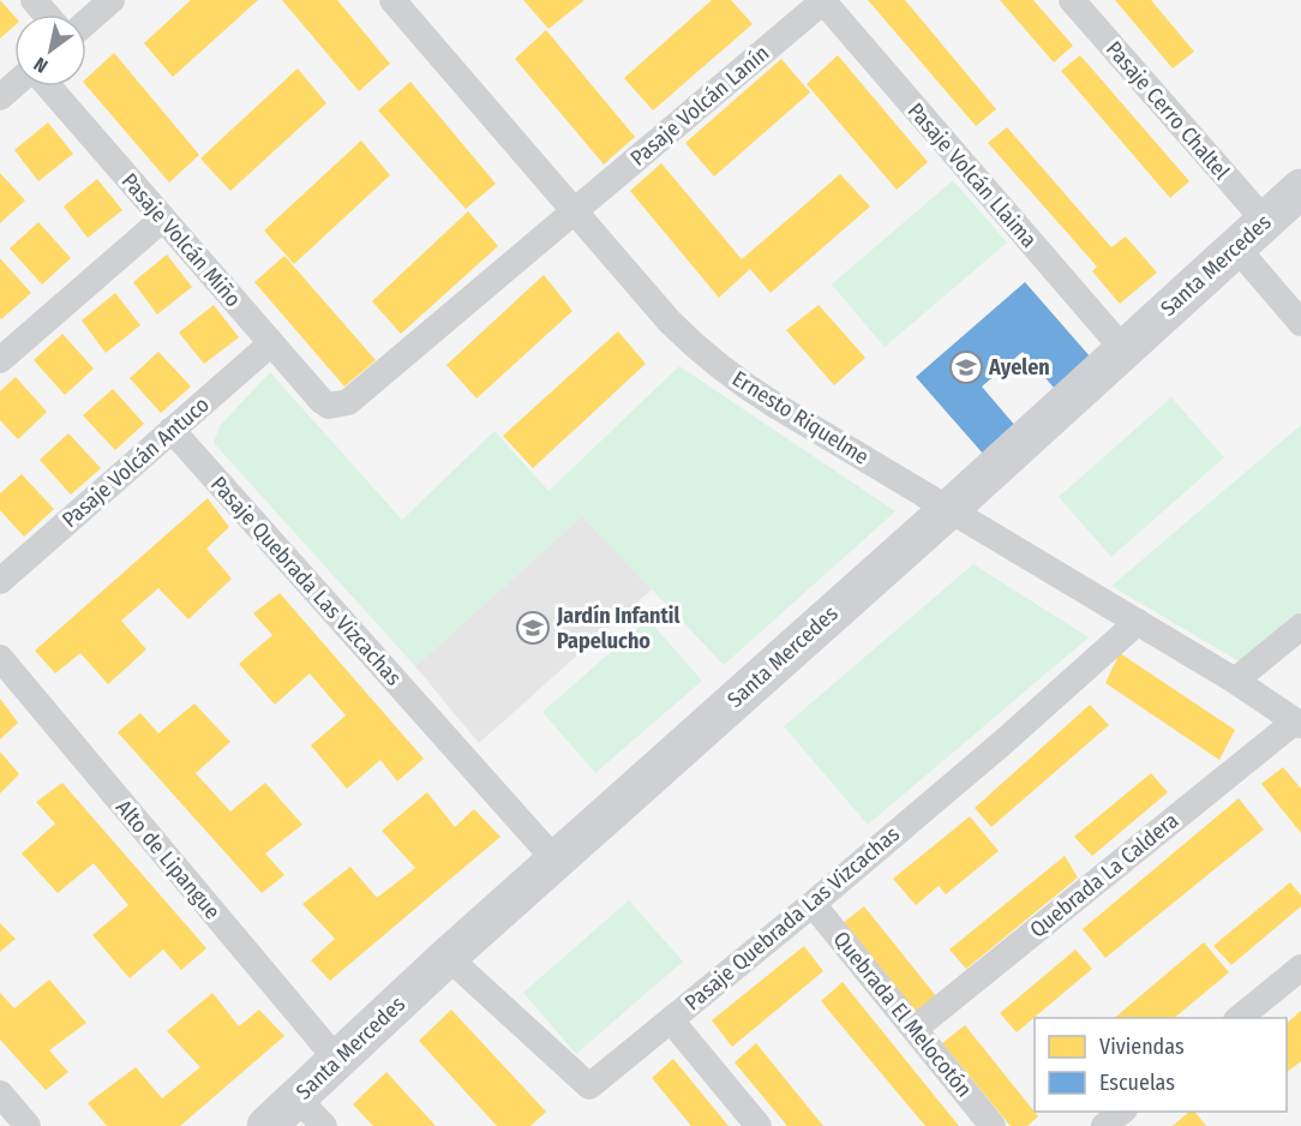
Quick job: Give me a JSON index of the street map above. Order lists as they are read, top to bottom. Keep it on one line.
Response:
{"streets":{"street":["Pasaje Volcán Lanín","Pasaje Cerro Chaltel","Pasaje Volcán Llaima","Pasaje Volcán Miño","Santa Mercedes","Ernesto Riquelme","Pasaje Volcán Antuco","Pasaje Quebrada Las Vizcachas","Alto de Lipangue","Quebrada La Caldera","Quebrada El Melocotón"]},"crossings":[["Pasaje Volcán Lanín","Pasaje Volcán Llaima"],["Pasaje Volcán Lanín","Pasaje Volcán Miño"],["Pasaje Volcán Lanín","Ernesto Riquelme"],["Pasaje Cerro Chaltel","Santa Mercedes"],["Pasaje Volcán Llaima","Santa Mercedes"],["Pasaje Volcán Miño","Ernesto Riquelme"],["Pasaje Volcán Miño","Pasaje Volcán Antuco"],["Santa Mercedes","Ernesto Riquelme"],["Santa Mercedes","Pasaje Quebrada Las Vizcachas"],["Santa Mercedes","Alto de Lipangue"],["Ernesto Riquelme","Pasaje Quebrada Las Vizcachas"],["Ernesto Riquelme","Quebrada La Caldera"],["Pasaje Volcán Antuco","Pasaje Quebrada Las Vizcachas"],["Pasaje Quebrada Las Vizcachas","Quebrada El Melocotón"],["Quebrada La Caldera","Quebrada El Melocotón"]],"places":{"school or university":["Ayelen","Jardín Infantil Papelucho"]},"legend":["Viviendas","Escuelas"],"north":"bottom left"}
